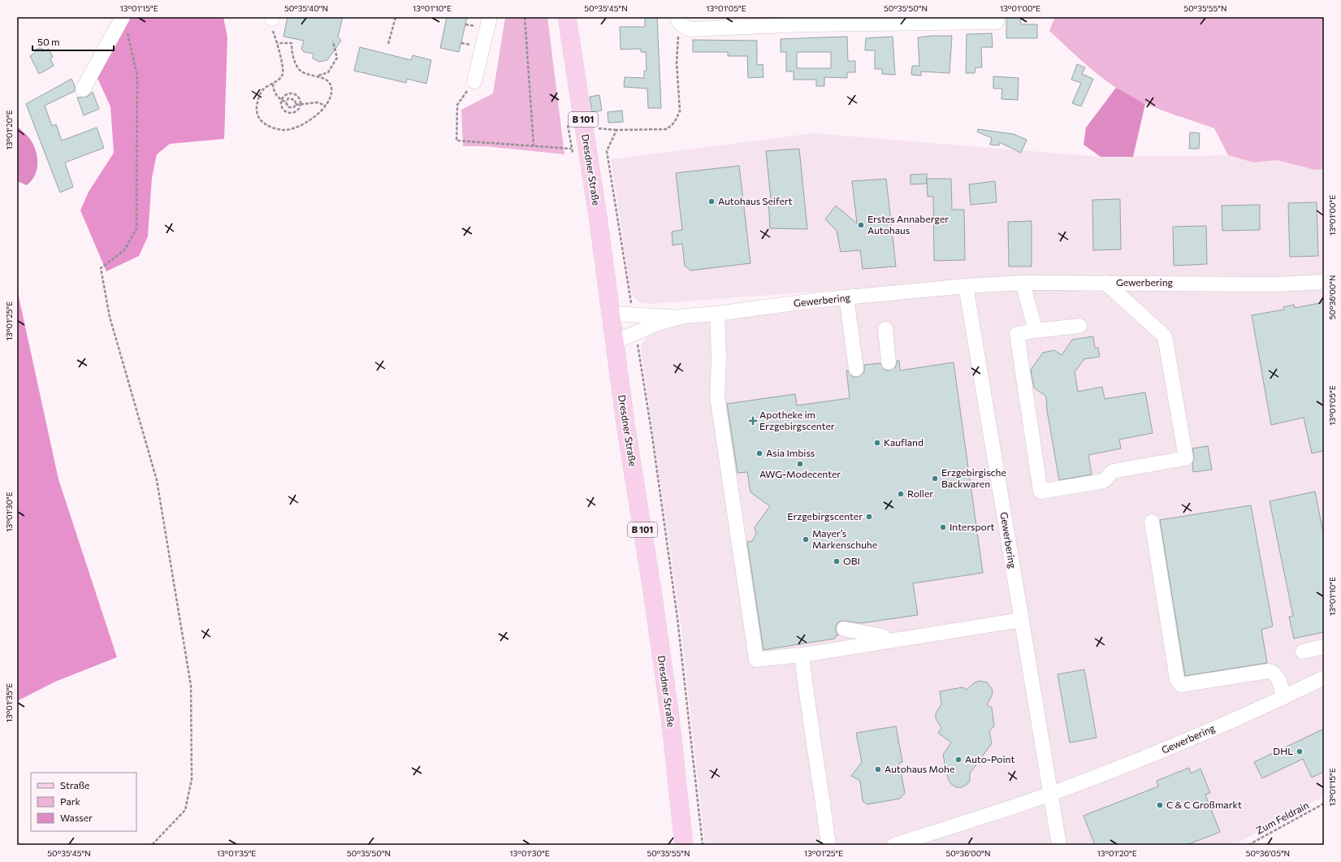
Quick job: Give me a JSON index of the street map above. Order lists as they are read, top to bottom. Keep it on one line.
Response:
{"streets":{"main road":["B 101","Dresdner Straße"],"street":["Gewerbering"],"path":["Zum Feldrain"]},"crossings":[["Dresdner Straße","Gewerbering"]],"places":{"other":["Autohaus Seifert","Erstes Annaberger Autohaus","Kaufland","Asia Imbiss","AWG-Modecenter","Erzgebirgische Backwaren","Roller","Erzgebirgscenter","Intersport","Mayer’s Markenschuhe","OBI","DHL","Auto-Point","Autohaus Mohe","C & C Großmarkt"],"health":["Apotheke im Erzgebirgscenter"]},"legend":["Straße","Park","Wasser"],"scale_bar":"50 m","coordinates":["13°01'15\"E","50°35'40\"N","13°01'10\"E","50°35'45\"N","13°01'05\"E","50°35'50\"N","13°01'00\"E","50°35'55\"N","13°01'20\"E","50°36'00\"N","13°01'25\"E","13°01'30\"E","13°01'35\"E","50°36'05\"N"]}
